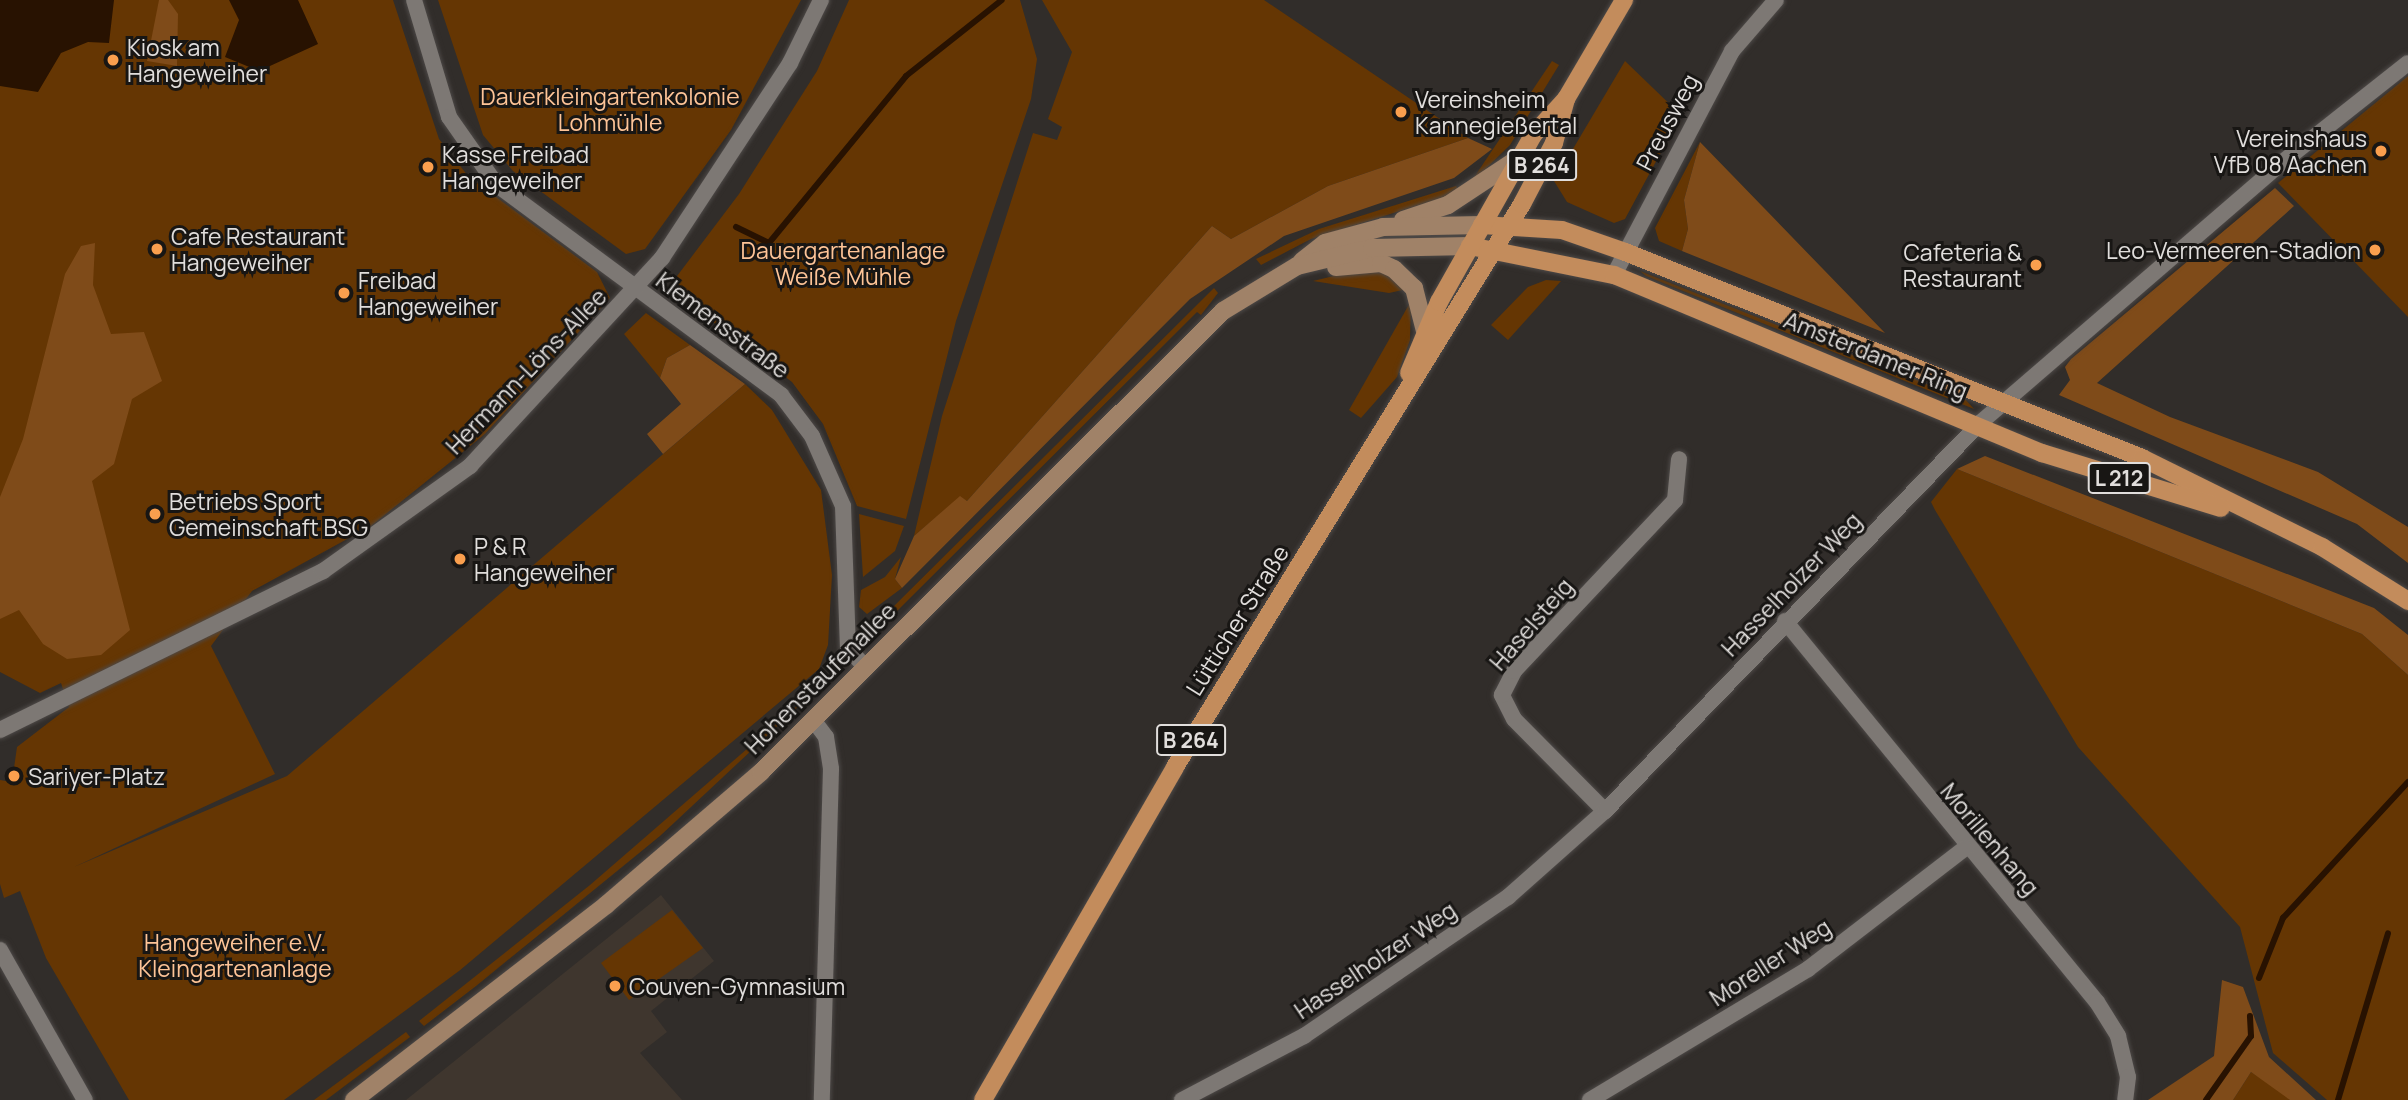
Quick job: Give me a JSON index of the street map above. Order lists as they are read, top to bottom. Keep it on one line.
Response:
{"streets":{"main road":["B 264","Amsterdamer Ring","L 212","Lütticher Straße","Hohenstaufenallee"],"street":["Preusweg","Klemensstraße","Hermann-Löns-Allee","Hasselholzer Weg","Haselsteig","Morillenhang","Moreller Weg"]},"crossings":[["Preusweg","Amsterdamer Ring"],["Klemensstraße","Hermann-Löns-Allee"],["Klemensstraße","Hohenstaufenallee"],["Amsterdamer Ring","Hasselholzer Weg"],["Amsterdamer Ring","Lütticher Straße"],["Amsterdamer Ring","Hohenstaufenallee"],["Hasselholzer Weg","Haselsteig"],["Hasselholzer Weg","Morillenhang"],["Lütticher Straße","Hohenstaufenallee"],["Morillenhang","Moreller Weg"]],"parks":["Dauerkleingartenkolonie Lohmühle","Dauergartenanlage Weiße Mühle","Hangeweiher e.V. Kleingartenanlage"],"places":["Kiosk am Hangeweiher","Vereinsheim Kannegießertal","Vereinshaus VfB 08 Aachen","Kasse Freibad Hangeweiher","Cafe Restaurant Hangeweiher","Leo-Vermeeren-Stadion","Cafeteria & Restaurant","Freibad Hangeweiher","Betriebs Sport Gemeinschaft BSG","P & R Hangeweiher","Sariyer-Platz","Couven-Gymnasium"]}
